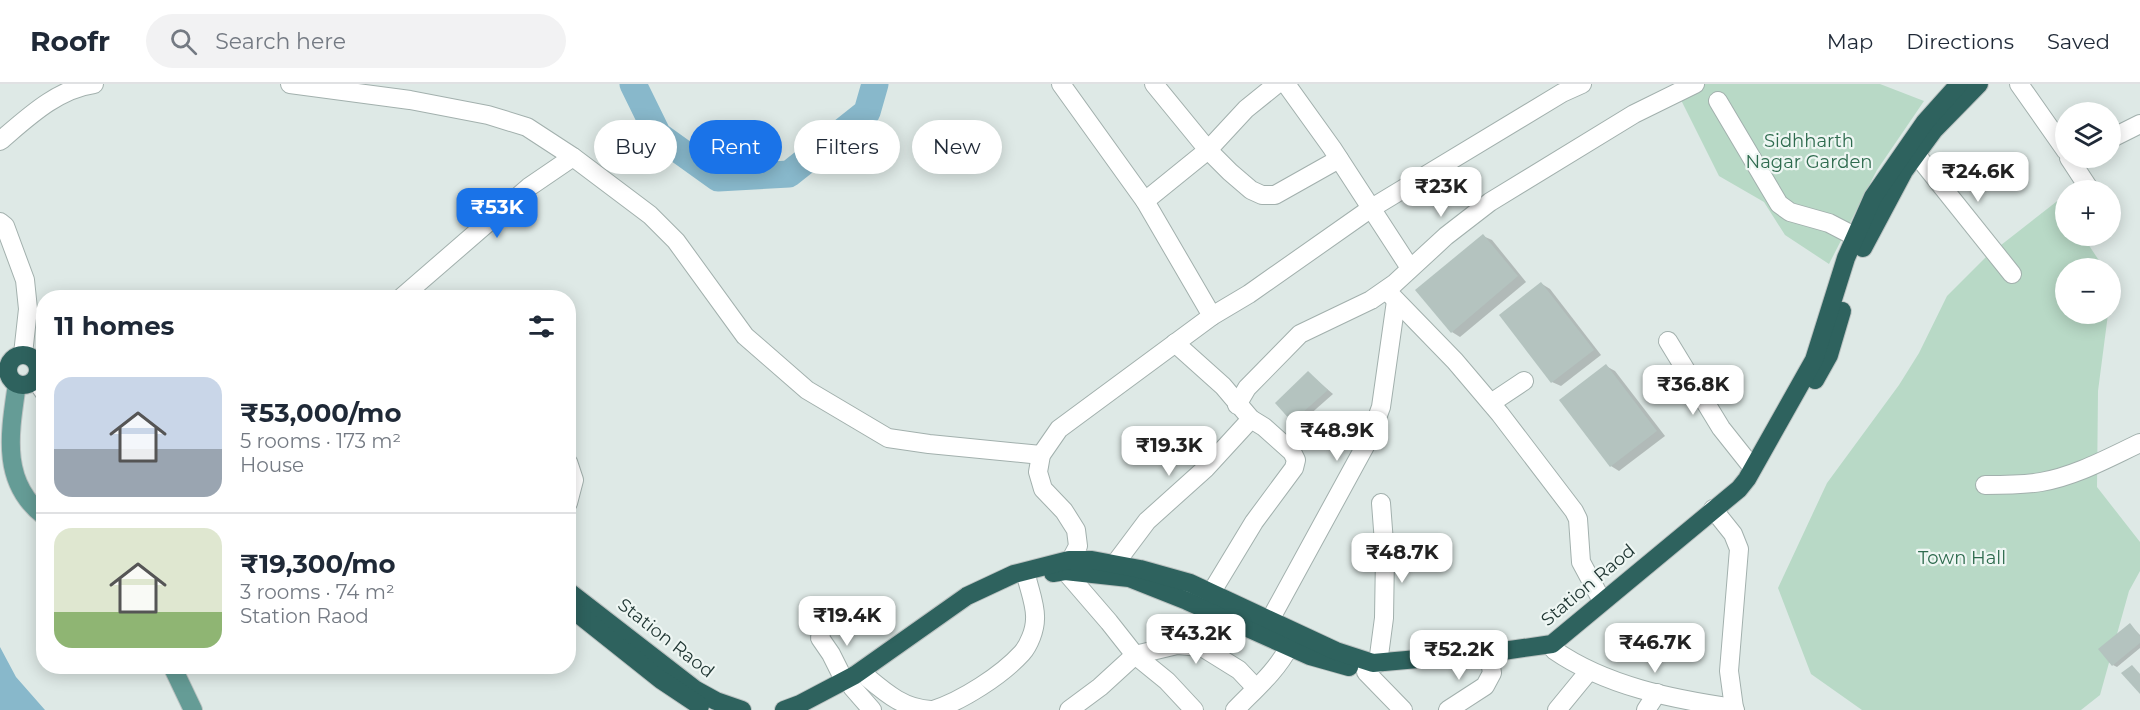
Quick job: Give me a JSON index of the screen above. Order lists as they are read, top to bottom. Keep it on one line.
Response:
{"streets":{"highway":["Station Raod"]},"parks":["Sidhharth Nagar Garden","Town Hall"],"page":{"header":"Roofr","search":"Search here","nav":["Map","Directions","Saved"],"map_buttons":["+","−"],"chip":["Buy","Rent","Filters","New"],"price":["₹24.6K","₹23K","₹53K","₹36.8K","₹48.9K","₹19.3K","₹48.7K","₹19.4K","₹43.2K","₹46.7K","₹52.2K"],"heading":"11 homes","list":[{"name":"₹53,000/mo","note":"5 rooms · 173 m² · House"},{"name":"₹19,300/mo","note":"3 rooms · 74 m² · Station Raod"}]}}
